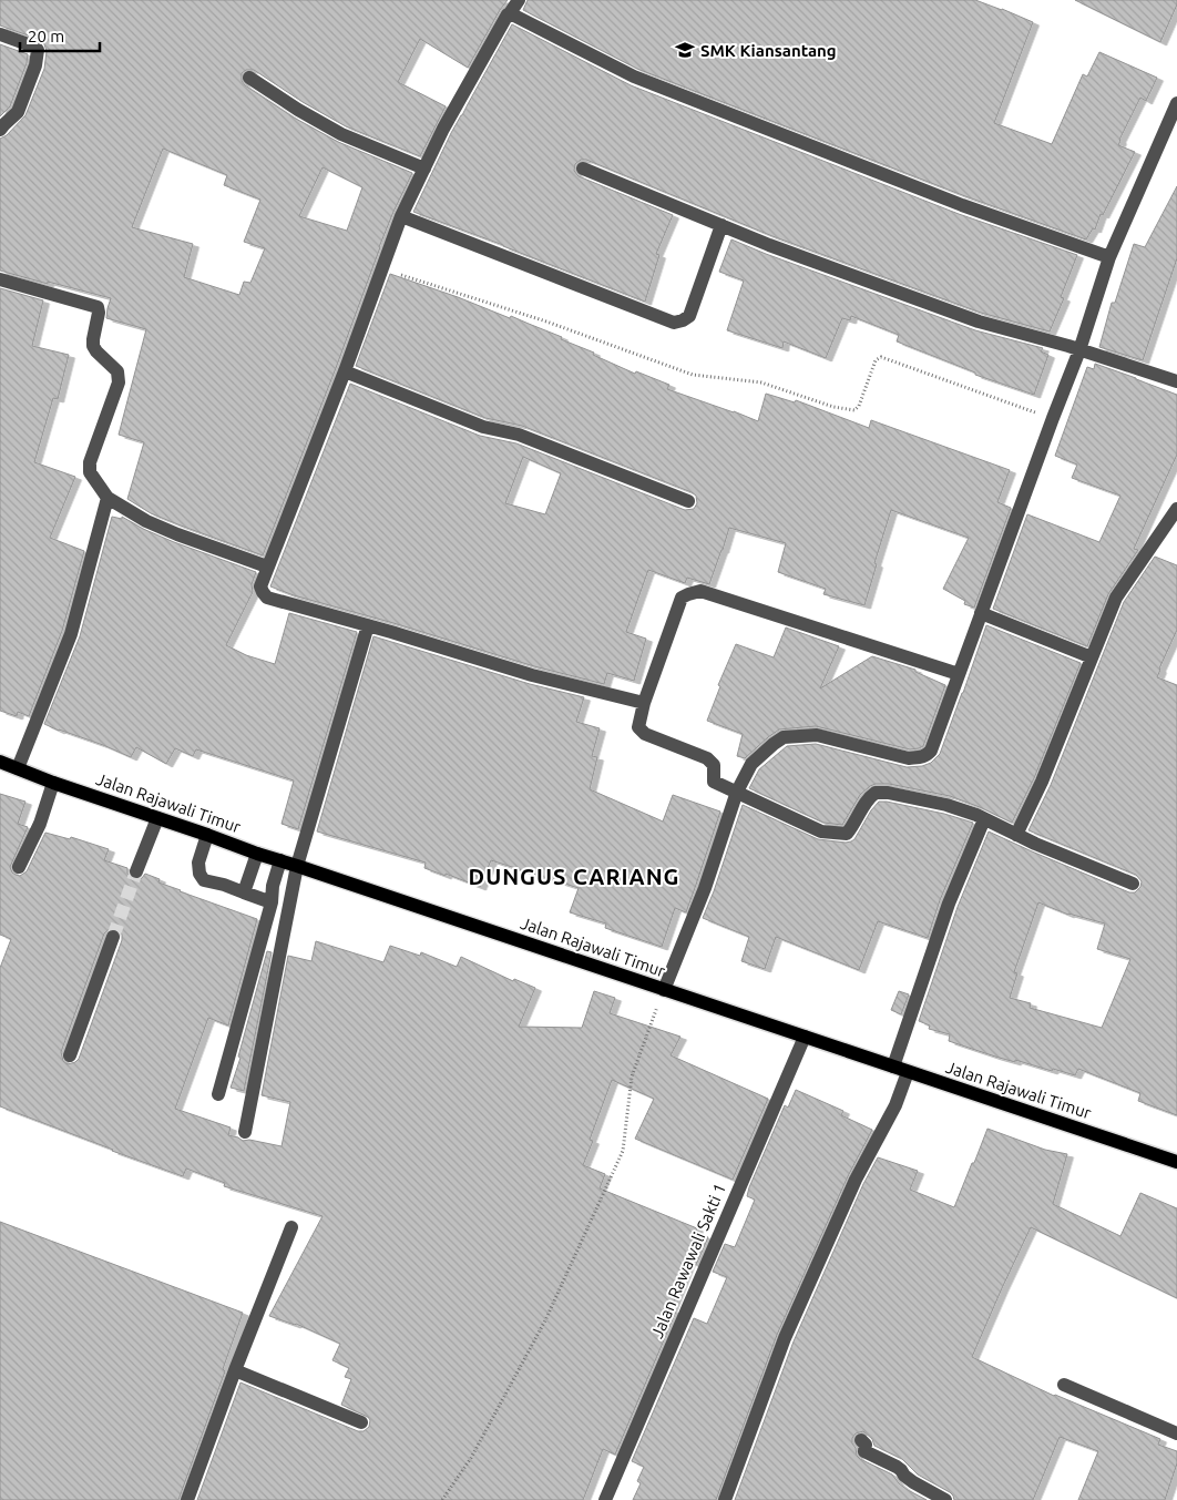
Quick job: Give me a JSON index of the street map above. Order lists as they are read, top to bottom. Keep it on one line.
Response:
{"streets":{"main road":["Jalan Rajawali Timur"],"street":["Jalan Rawawali Sakti 1"]},"crossings":[["Jalan Rajawali Timur","Jalan Rawawali Sakti 1"]],"districts":["DUNGUS CARIANG"],"places":{"school or university":["SMK Kiansantang"]},"scale_bar":"20 m"}
